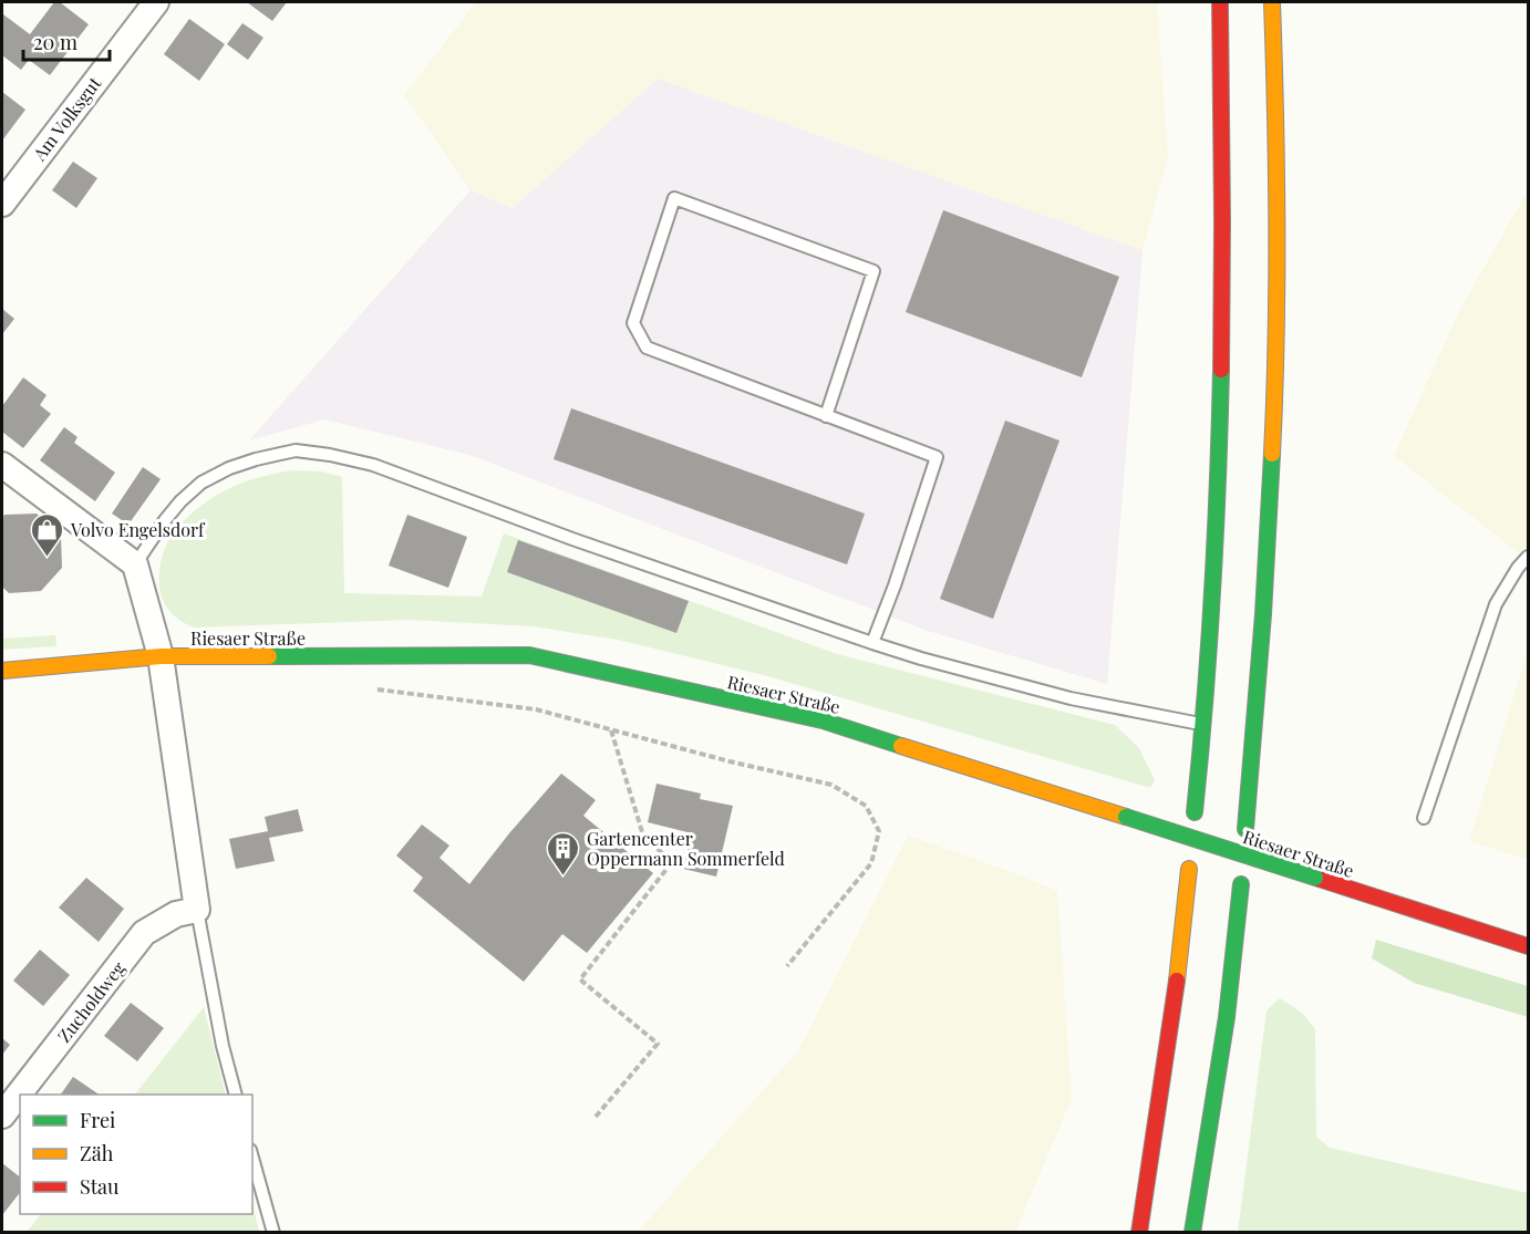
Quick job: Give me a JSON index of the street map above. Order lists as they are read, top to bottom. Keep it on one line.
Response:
{"streets":{"main road":["Riesaer Straße"],"street":["Am Volksgut","Zucholdweg"]},"places":{"shop":["Volvo Engelsdorf"],"building":["Gartencenter Oppermann Sommerfeld"]},"legend":["Frei","Zäh","Stau"],"scale_bar":"20 m"}
